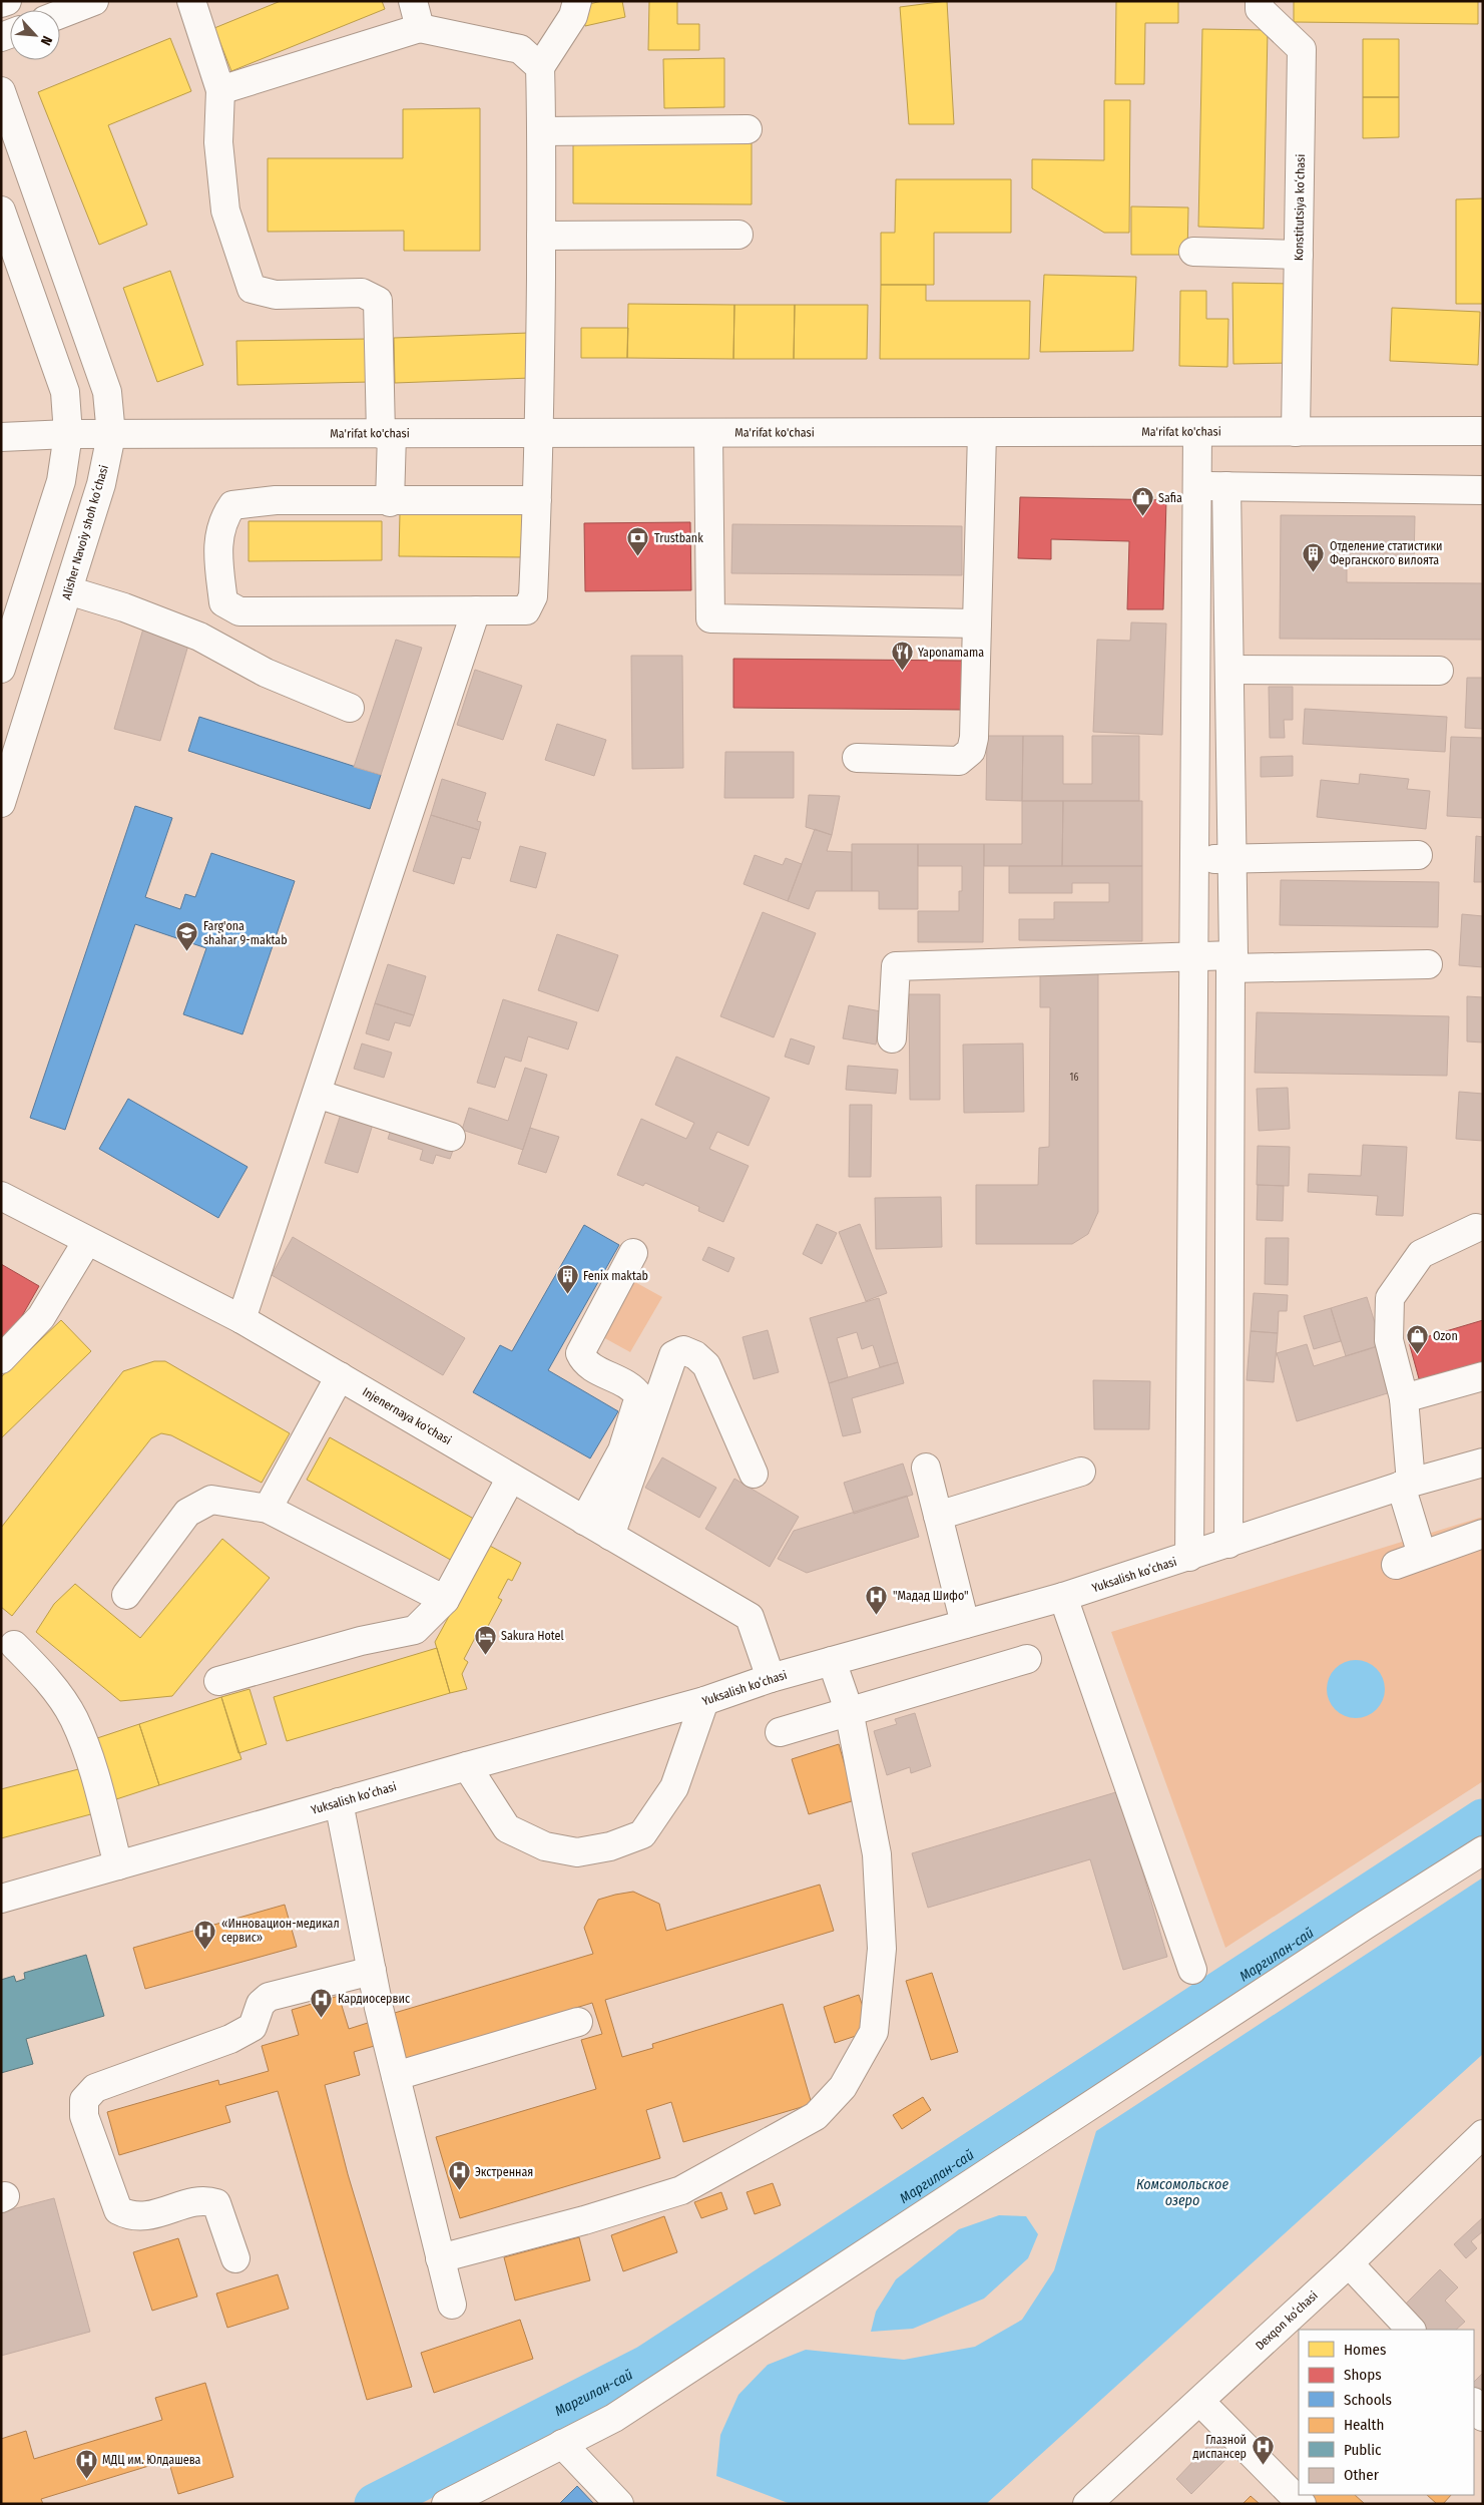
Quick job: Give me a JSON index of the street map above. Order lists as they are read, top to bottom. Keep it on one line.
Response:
{"streets":{"street":["Konstitutsiya koʻchasi","Ma'rifat ko'chasi","Alisher Navoiy shoh koʻchasi","Injenernaya ko'chasi","Yuksalish koʻchasi","Dexqon koʻchasi"]},"crossings":[["Konstitutsiya koʻchasi","Ma'rifat ko'chasi"],["Ma'rifat ko'chasi","Alisher Navoiy shoh koʻchasi"],["Injenernaya ko'chasi","Yuksalish koʻchasi"]],"water":["Маргилан-сай","Комсомольское озеро"],"places":{"shop":["Safia","Ozon"],"bank":["Trustbank"],"building":["Отделение статистики Ферганского вилоята","Fenix maktab"],"restaurant":["Yaponamama"],"school or university":["Farg'ona shahar 9-maktab"],"hospital":["\"Мадад Шифо\"","«Инновацион-медикал сервис»","Кардиосервис","Экстренная","Глазной диспансер","МДЦ им. Юлдашева"],"hotel":["Sakura Hotel"]},"house_numbers":["16"],"legend":["Homes","Shops","Schools","Health","Public","Other"],"north":"bottom right"}
